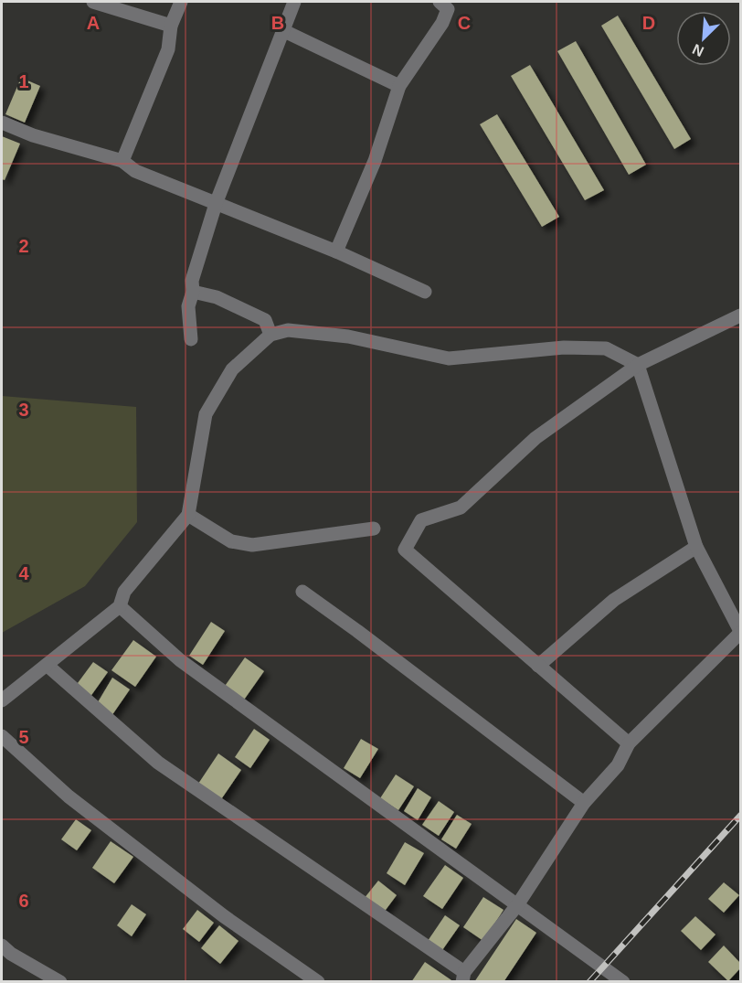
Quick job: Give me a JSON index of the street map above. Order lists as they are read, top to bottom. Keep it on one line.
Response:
{"north":"bottom left","grid":{"columns":["A","B","C","D"],"rows":["1","2","3","4","5","6"]}}
